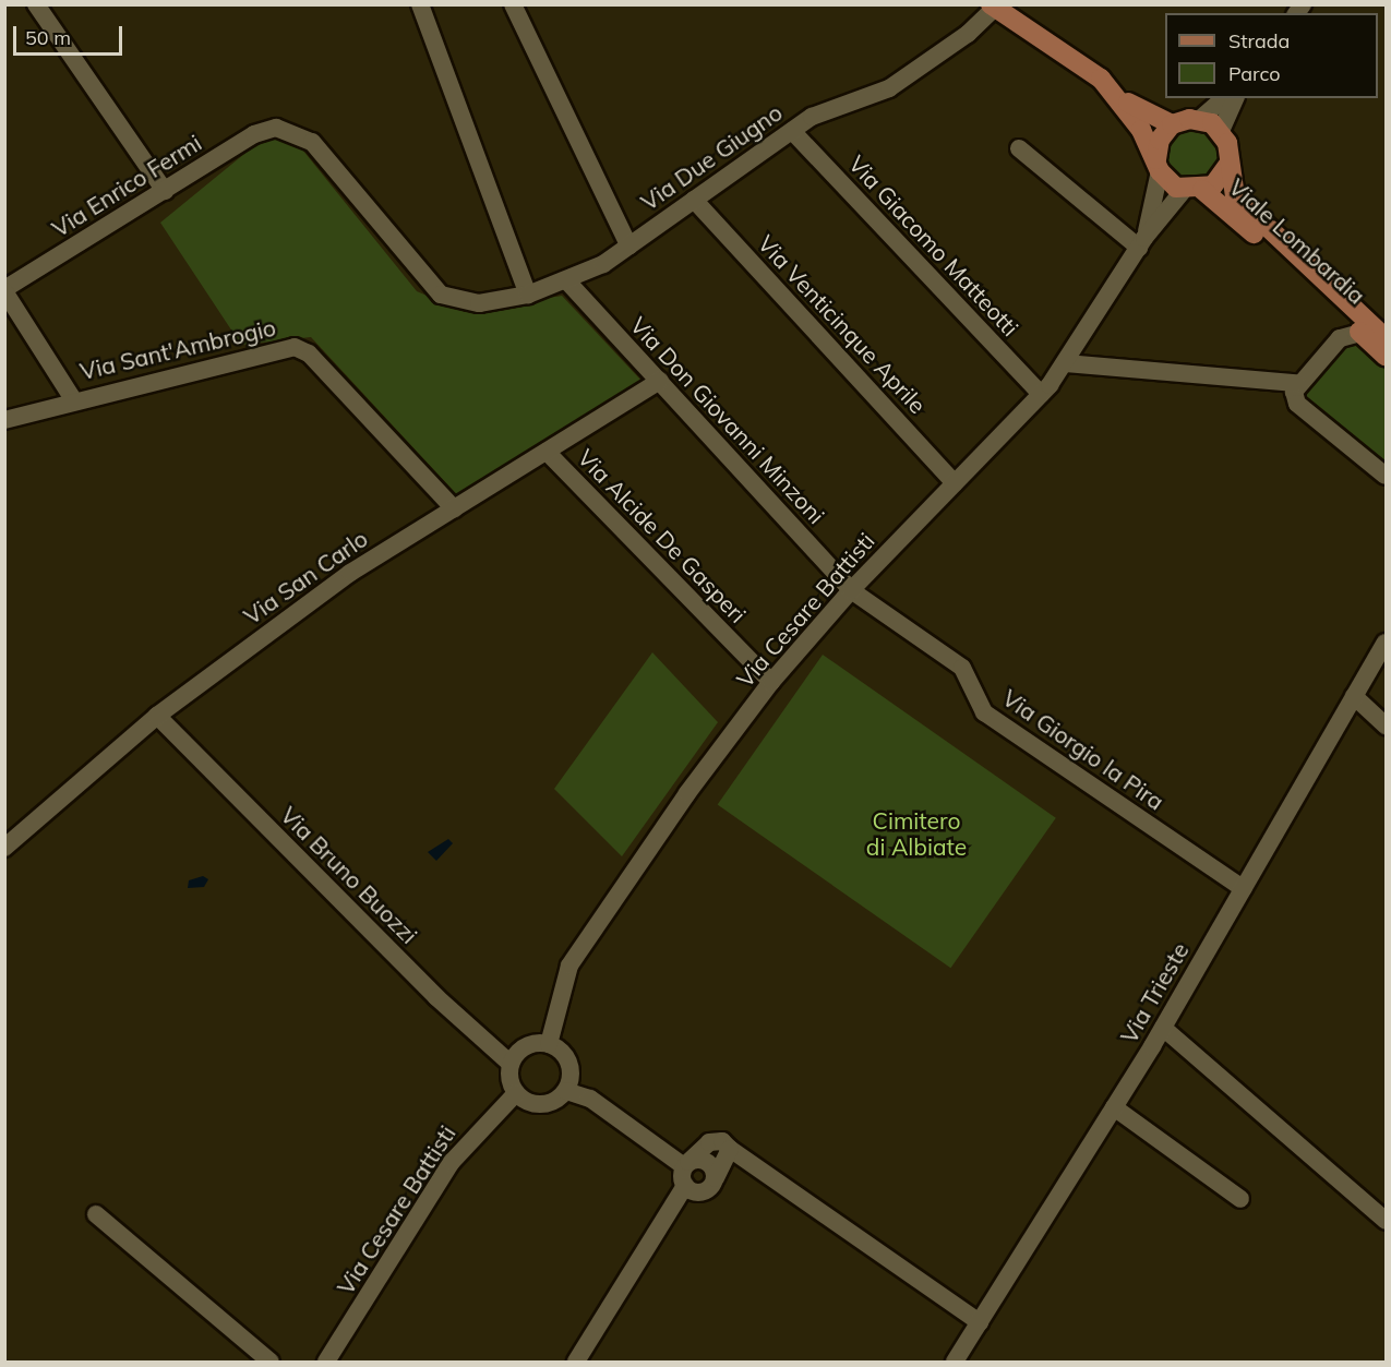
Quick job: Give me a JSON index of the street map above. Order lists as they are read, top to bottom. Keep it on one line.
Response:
{"streets":{"main road":["Viale Lombardia"],"street":["Via Due Giugno","Via Enrico Fermi","Via Giacomo Matteotti","Via Venticinque Aprile","Via Sant'Ambrogio","Via Don Giovanni Minzoni","Via Alcide De Gasperi","Via San Carlo","Via Cesare Battisti","Via Giorgio la Pira","Via Bruno Buozzi","Via Trieste"]},"crossings":[["Via Due Giugno","Via Enrico Fermi"],["Via Due Giugno","Viale Lombardia"],["Via Due Giugno","Via Giacomo Matteotti"],["Via Due Giugno","Via Venticinque Aprile"],["Via Due Giugno","Via Don Giovanni Minzoni"],["Viale Lombardia","Via Cesare Battisti"],["Via Giacomo Matteotti","Via Cesare Battisti"],["Via Venticinque Aprile","Via Cesare Battisti"],["Via Sant'Ambrogio","Via San Carlo"],["Via Don Giovanni Minzoni","Via San Carlo"],["Via Don Giovanni Minzoni","Via Cesare Battisti"],["Via Don Giovanni Minzoni","Via Giorgio la Pira"],["Via Alcide De Gasperi","Via San Carlo"],["Via Alcide De Gasperi","Via Cesare Battisti"],["Via San Carlo","Via Bruno Buozzi"],["Via Cesare Battisti","Via Giorgio la Pira"],["Via Cesare Battisti","Via Bruno Buozzi"],["Via Giorgio la Pira","Via Trieste"]],"parks":["Cimitero di Albiate"],"legend":["Strada","Parco"],"scale_bar":"50 m"}
